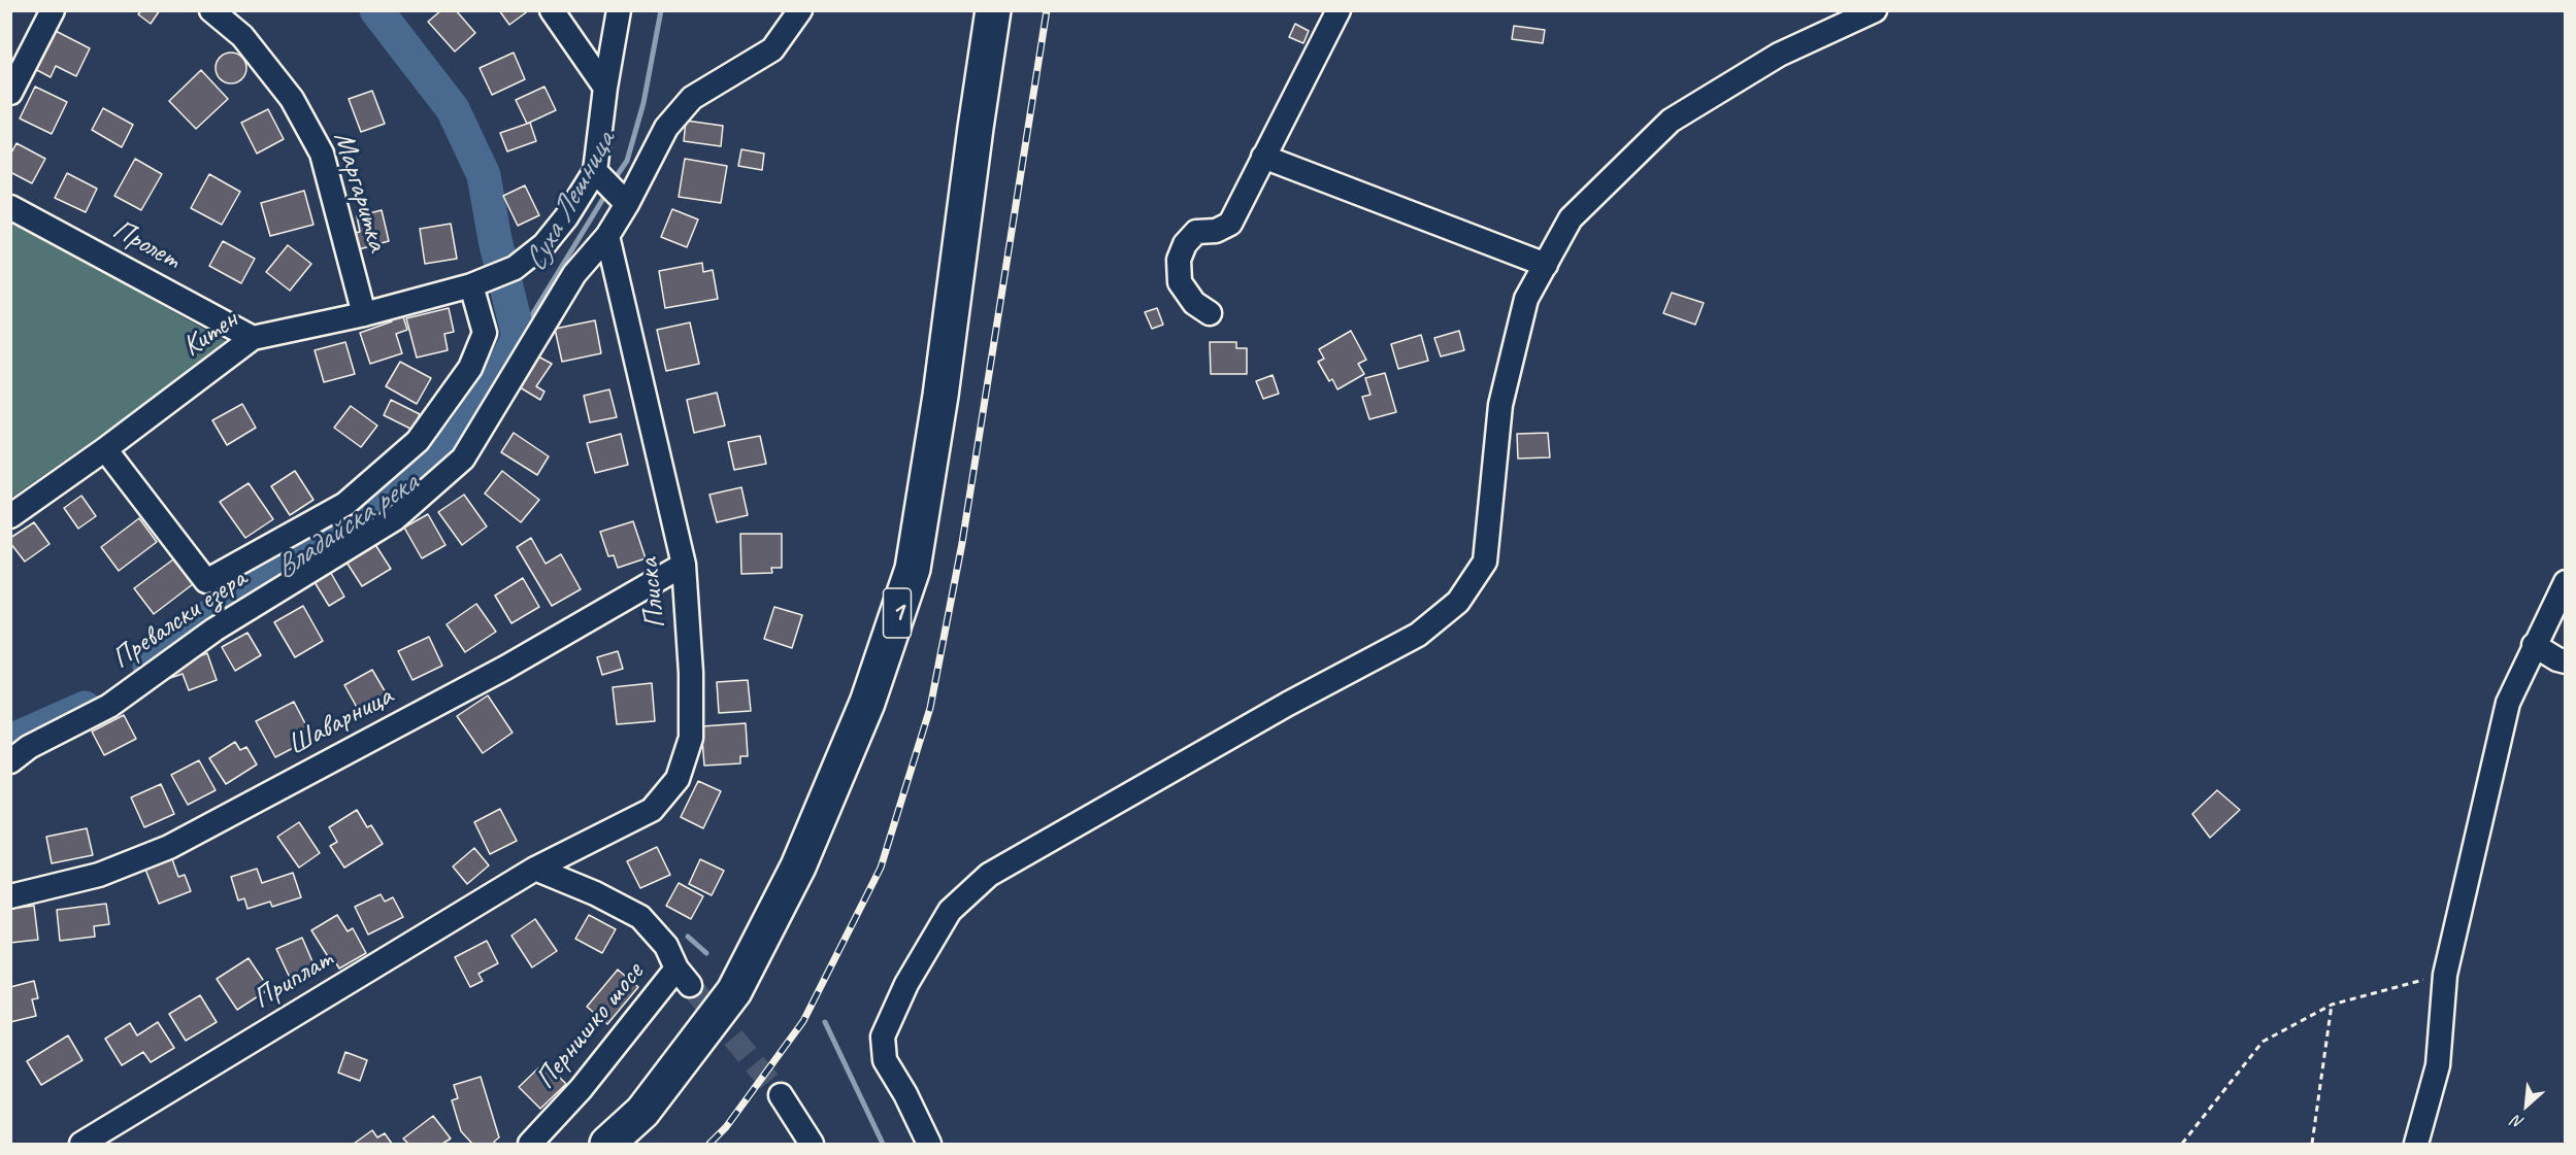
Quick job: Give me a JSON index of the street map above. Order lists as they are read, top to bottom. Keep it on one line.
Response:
{"streets":{"highway":["1"],"street":["Маргаритка","Пролет","Китен","Плиска","Превалски езера","Шаварница","Приплат","Пернишко шосе"]},"crossings":[["Маргаритка","Китен"],["Пролет","Китен"],["Плиска","Превалски езера"],["Плиска","Шаварница"],["Плиска","Приплат"],["Плиска","Пернишко шосе"],["Приплат","Пернишко шосе"]],"water":["Суха Лешница","Владайска река"],"north":"bottom left"}
